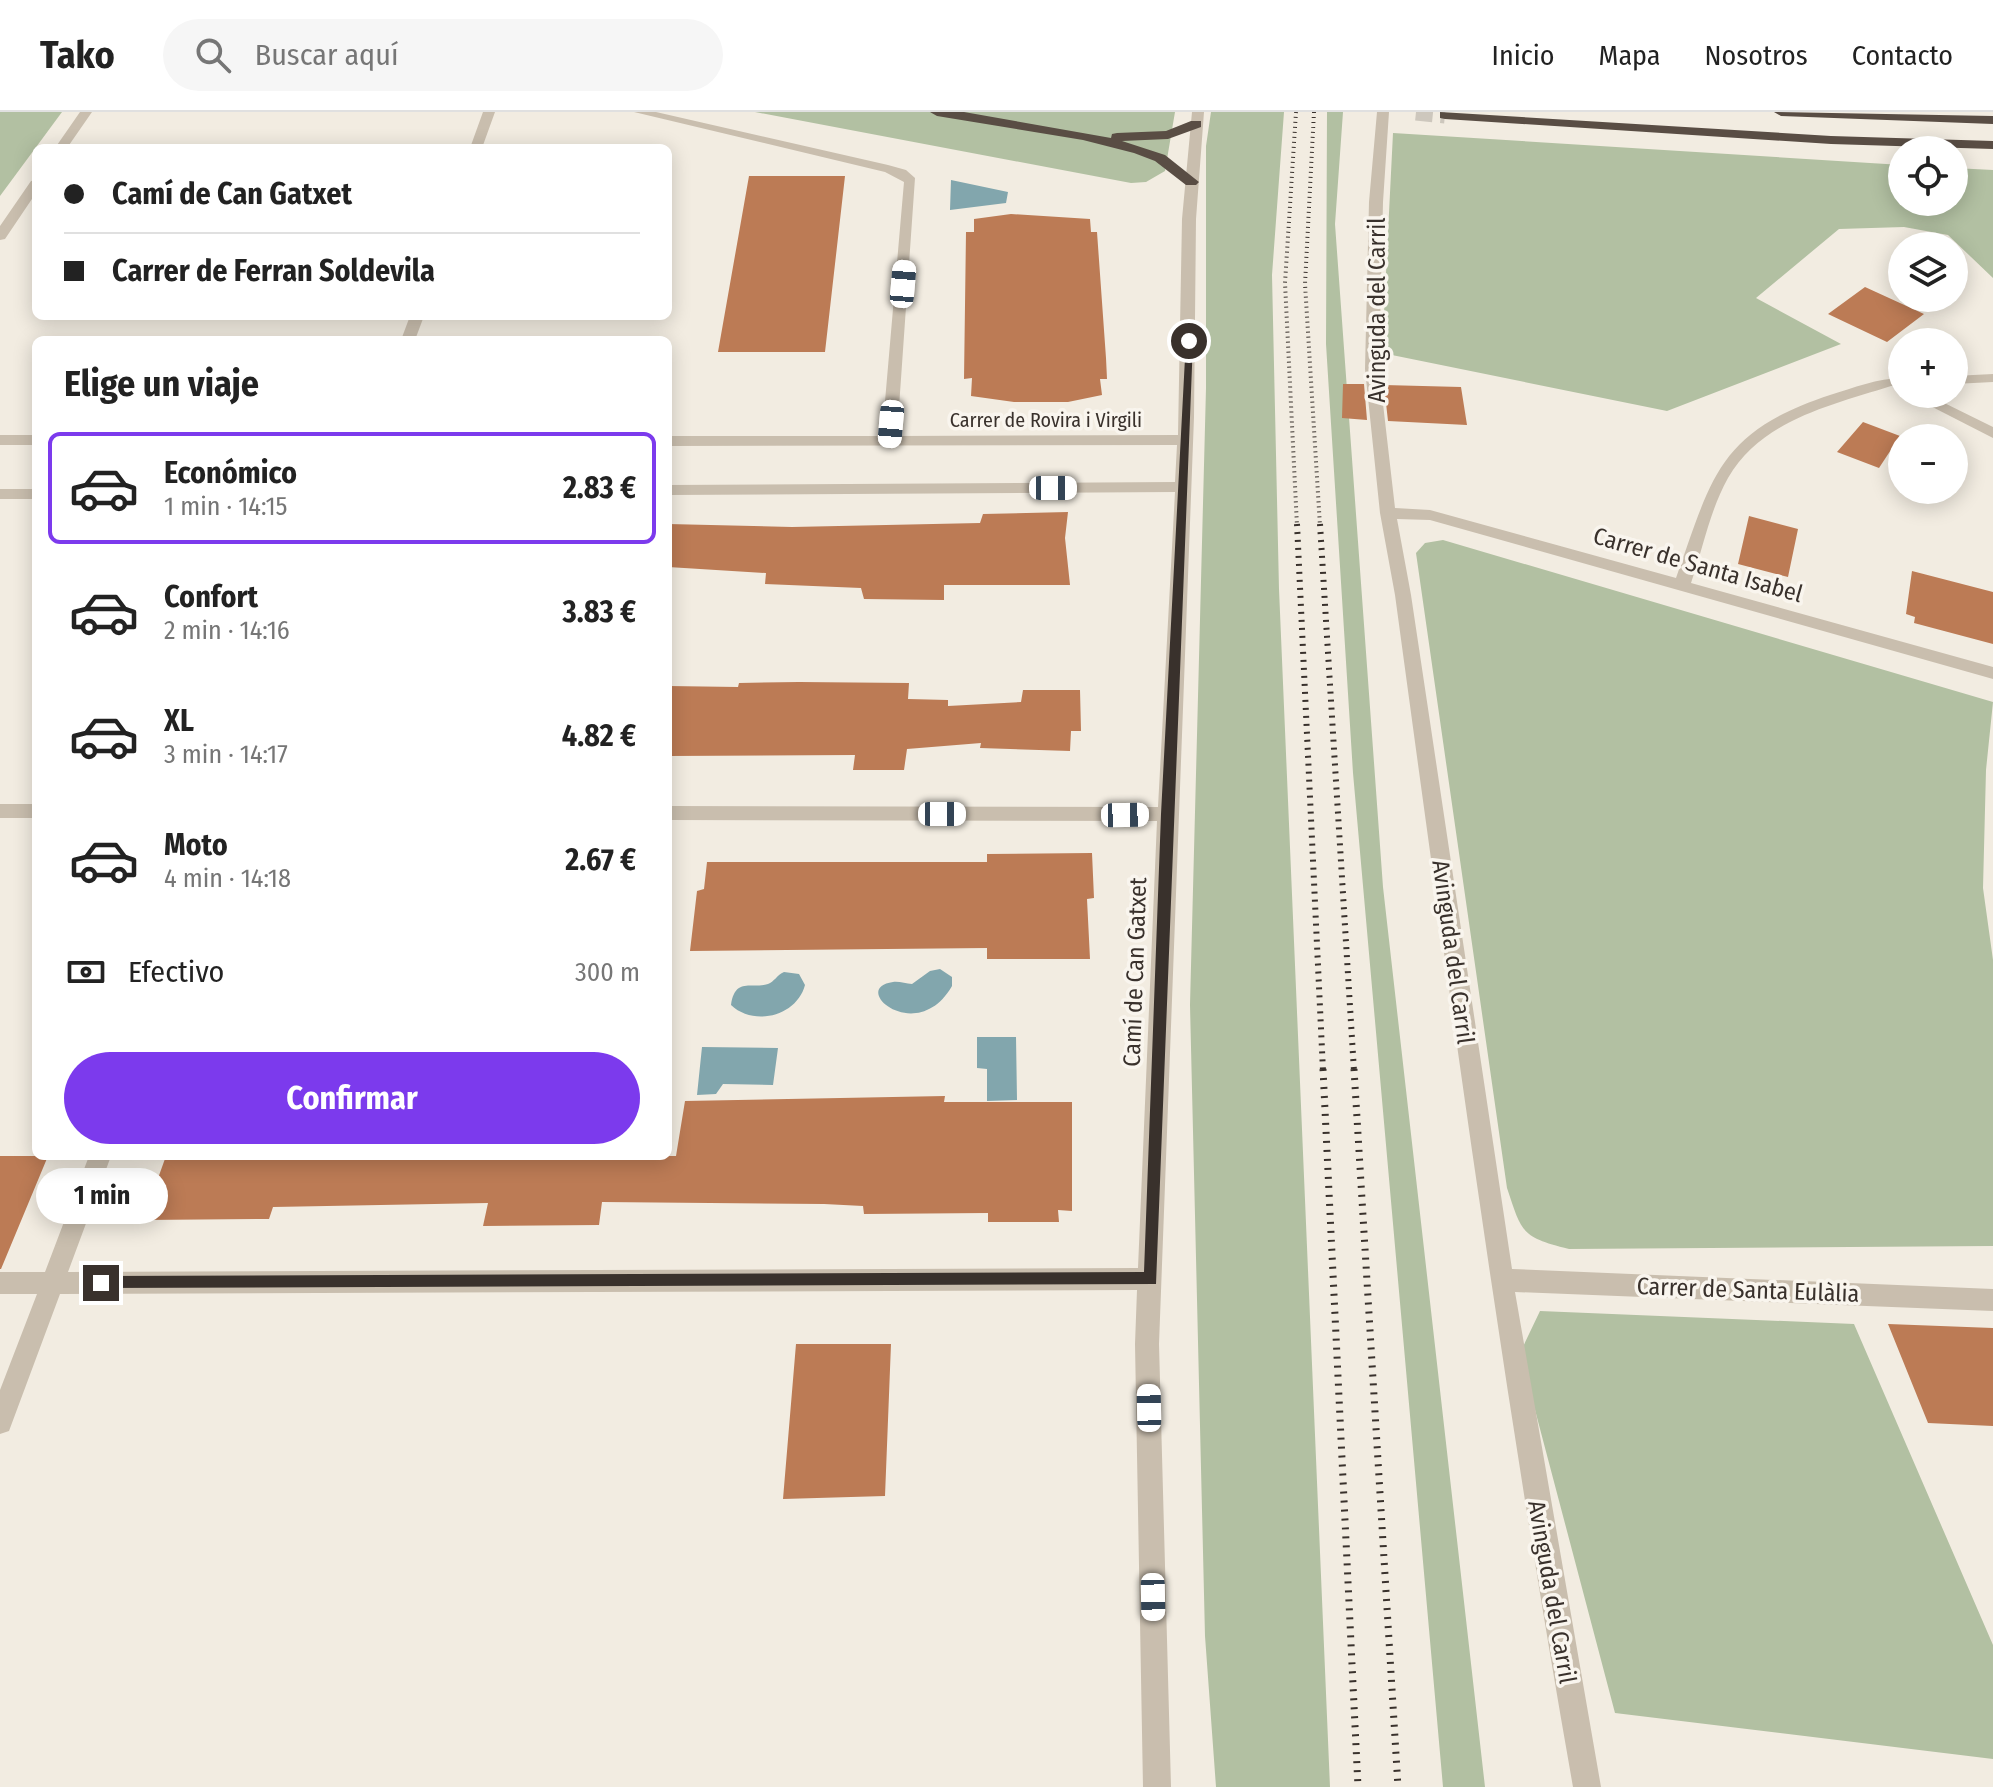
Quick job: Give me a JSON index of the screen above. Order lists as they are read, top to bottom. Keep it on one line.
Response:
{"streets":{"street":["Avinguda del Carril","Carrer de Rovira i Virgili","Carrer de Santa Isabel","Camí de Can Gatxet","Carrer de Santa Eulàlia"]},"crossings":[["Avinguda del Carril","Carrer de Santa Isabel"],["Avinguda del Carril","Carrer de Santa Eulàlia"],["Carrer de Rovira i Virgili","Camí de Can Gatxet"]],"page":{"header":"Tako","search":"Buscar aquí","nav":["Inicio","Mapa","Nosotros","Contacto"],"map_buttons":["+","−"],"banner":["Camí de Can Gatxet","Carrer de Ferran Soldevila"],"heading":"Elige un viaje","list":[{"name":"Económico","note":"1 min · 14:15","value":"2.83 €"},{"name":"Confort","note":"2 min · 14:16","value":"3.83 €"},{"name":"XL","note":"3 min · 14:17","value":"4.82 €"},{"name":"Moto","note":"4 min · 14:18","value":"2.67 €"}],"pay":["Efectivo","300 m"],"buttons":"Confirmar","bubble":"1 min"}}
